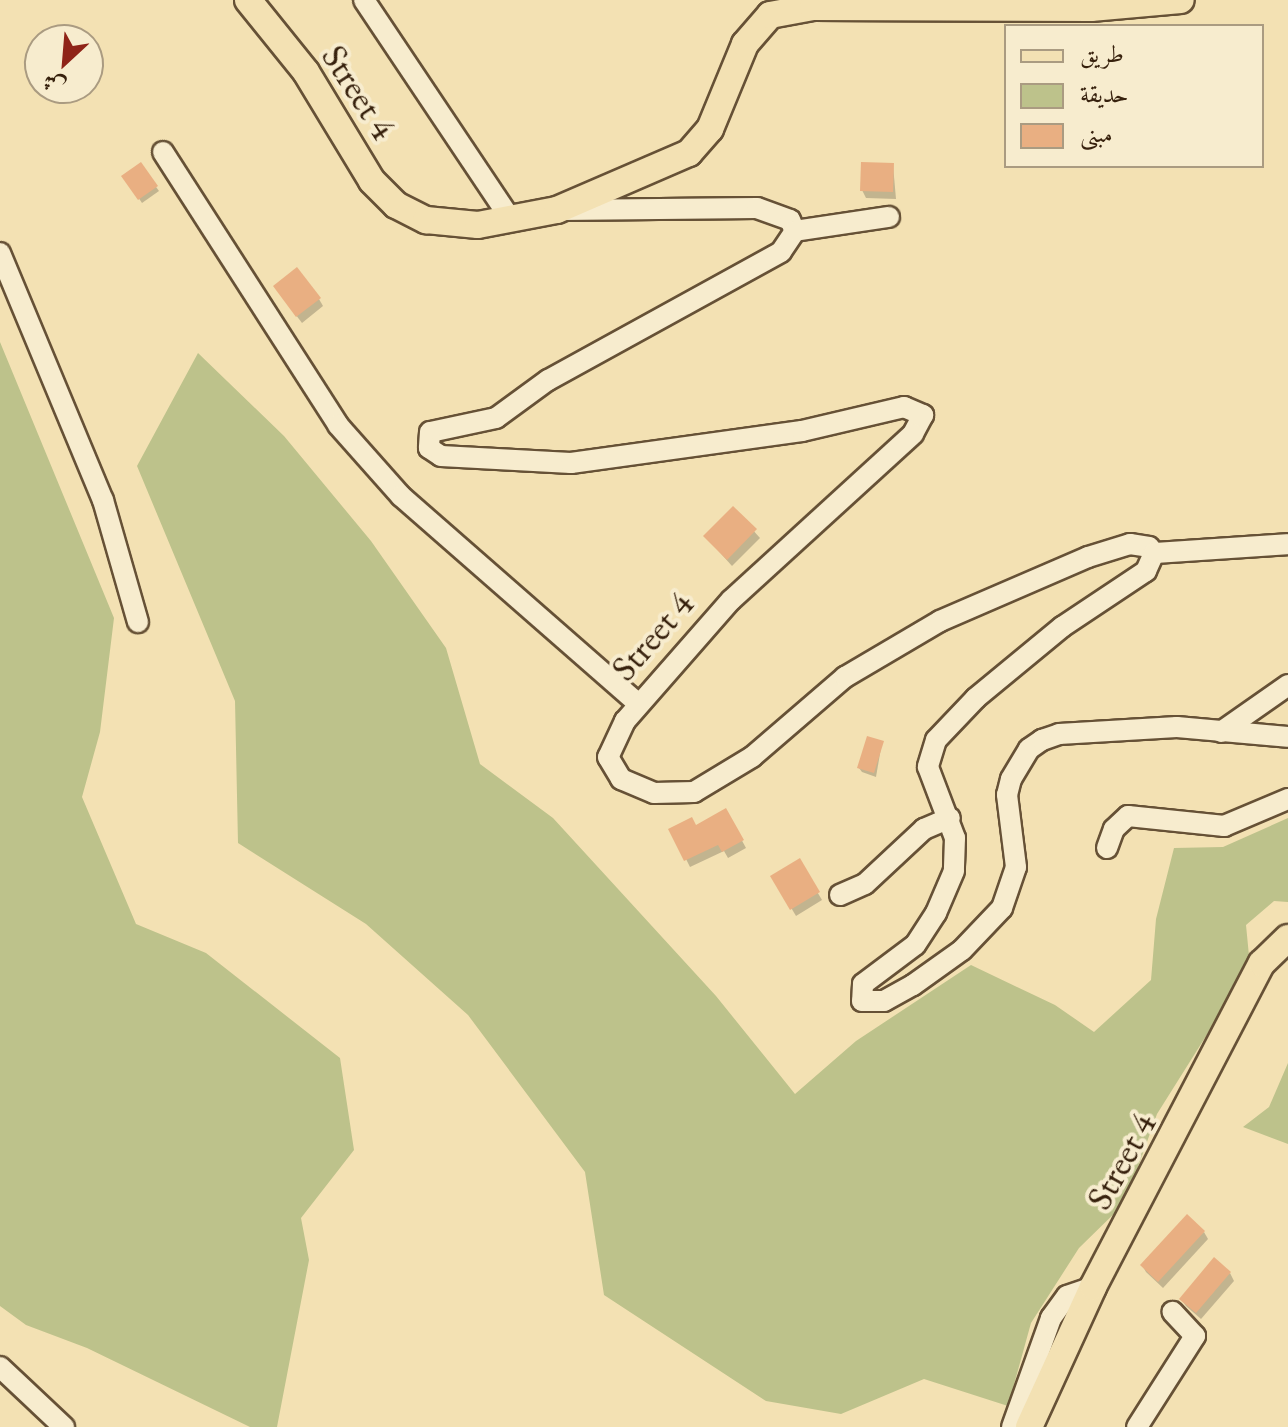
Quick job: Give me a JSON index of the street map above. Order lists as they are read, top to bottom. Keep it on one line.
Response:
{"streets":{"main road":["Street 4"]},"legend":["طريق","حديقة","مبنى"],"north":"bottom left"}
